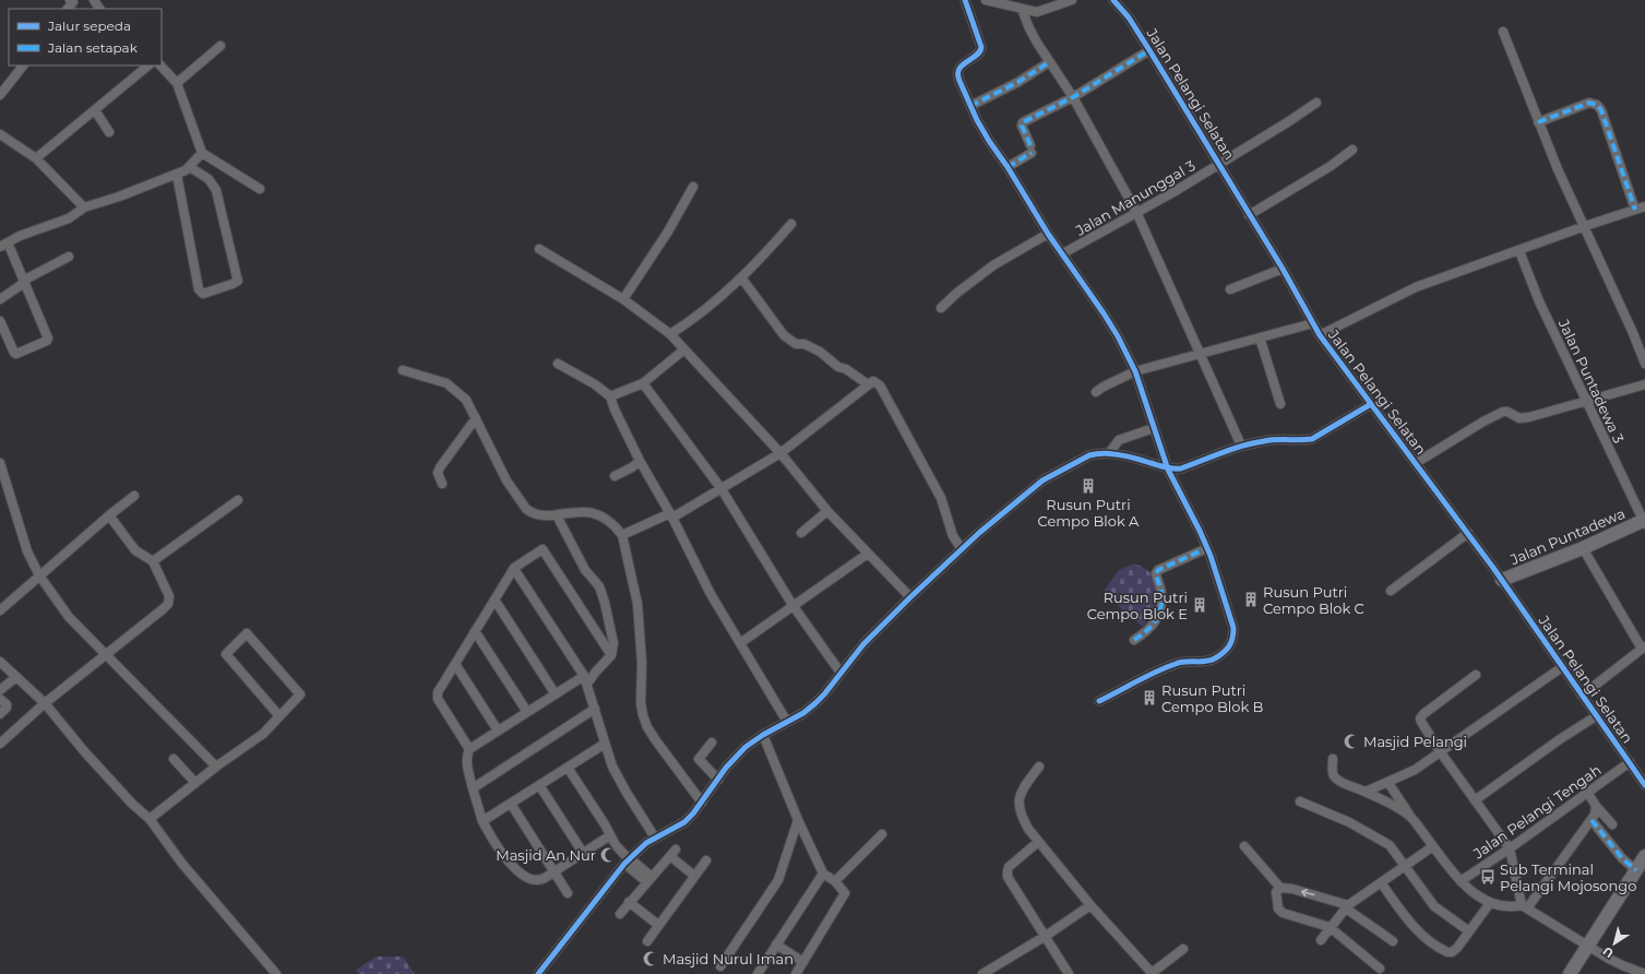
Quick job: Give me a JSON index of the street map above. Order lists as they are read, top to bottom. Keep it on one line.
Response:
{"streets":{"street":["Jalan Pelangi Selatan","Jalan Manunggal 3","Jalan Puntadewa 3","Jalan Puntadewa","Jalan Pelangi Tengah"]},"crossings":[["Jalan Pelangi Selatan","Jalan Manunggal 3"],["Jalan Pelangi Selatan","Jalan Puntadewa"],["Jalan Pelangi Selatan","Jalan Pelangi Tengah"],["Jalan Puntadewa 3","Jalan Puntadewa"]],"places":{"building":["Rusun Putri Cempo Blok A","Rusun Putri Cempo Blok C","Rusun Putri Cempo Blok E","Rusun Putri Cempo Blok B"],"mosque":["Masjid Pelangi","Masjid An Nur","Masjid Nurul Iman"],"bus stop":["Sub Terminal Pelangi Mojosongo"]},"legend":["Jalur sepeda","Jalan setapak"],"north":"bottom left"}
